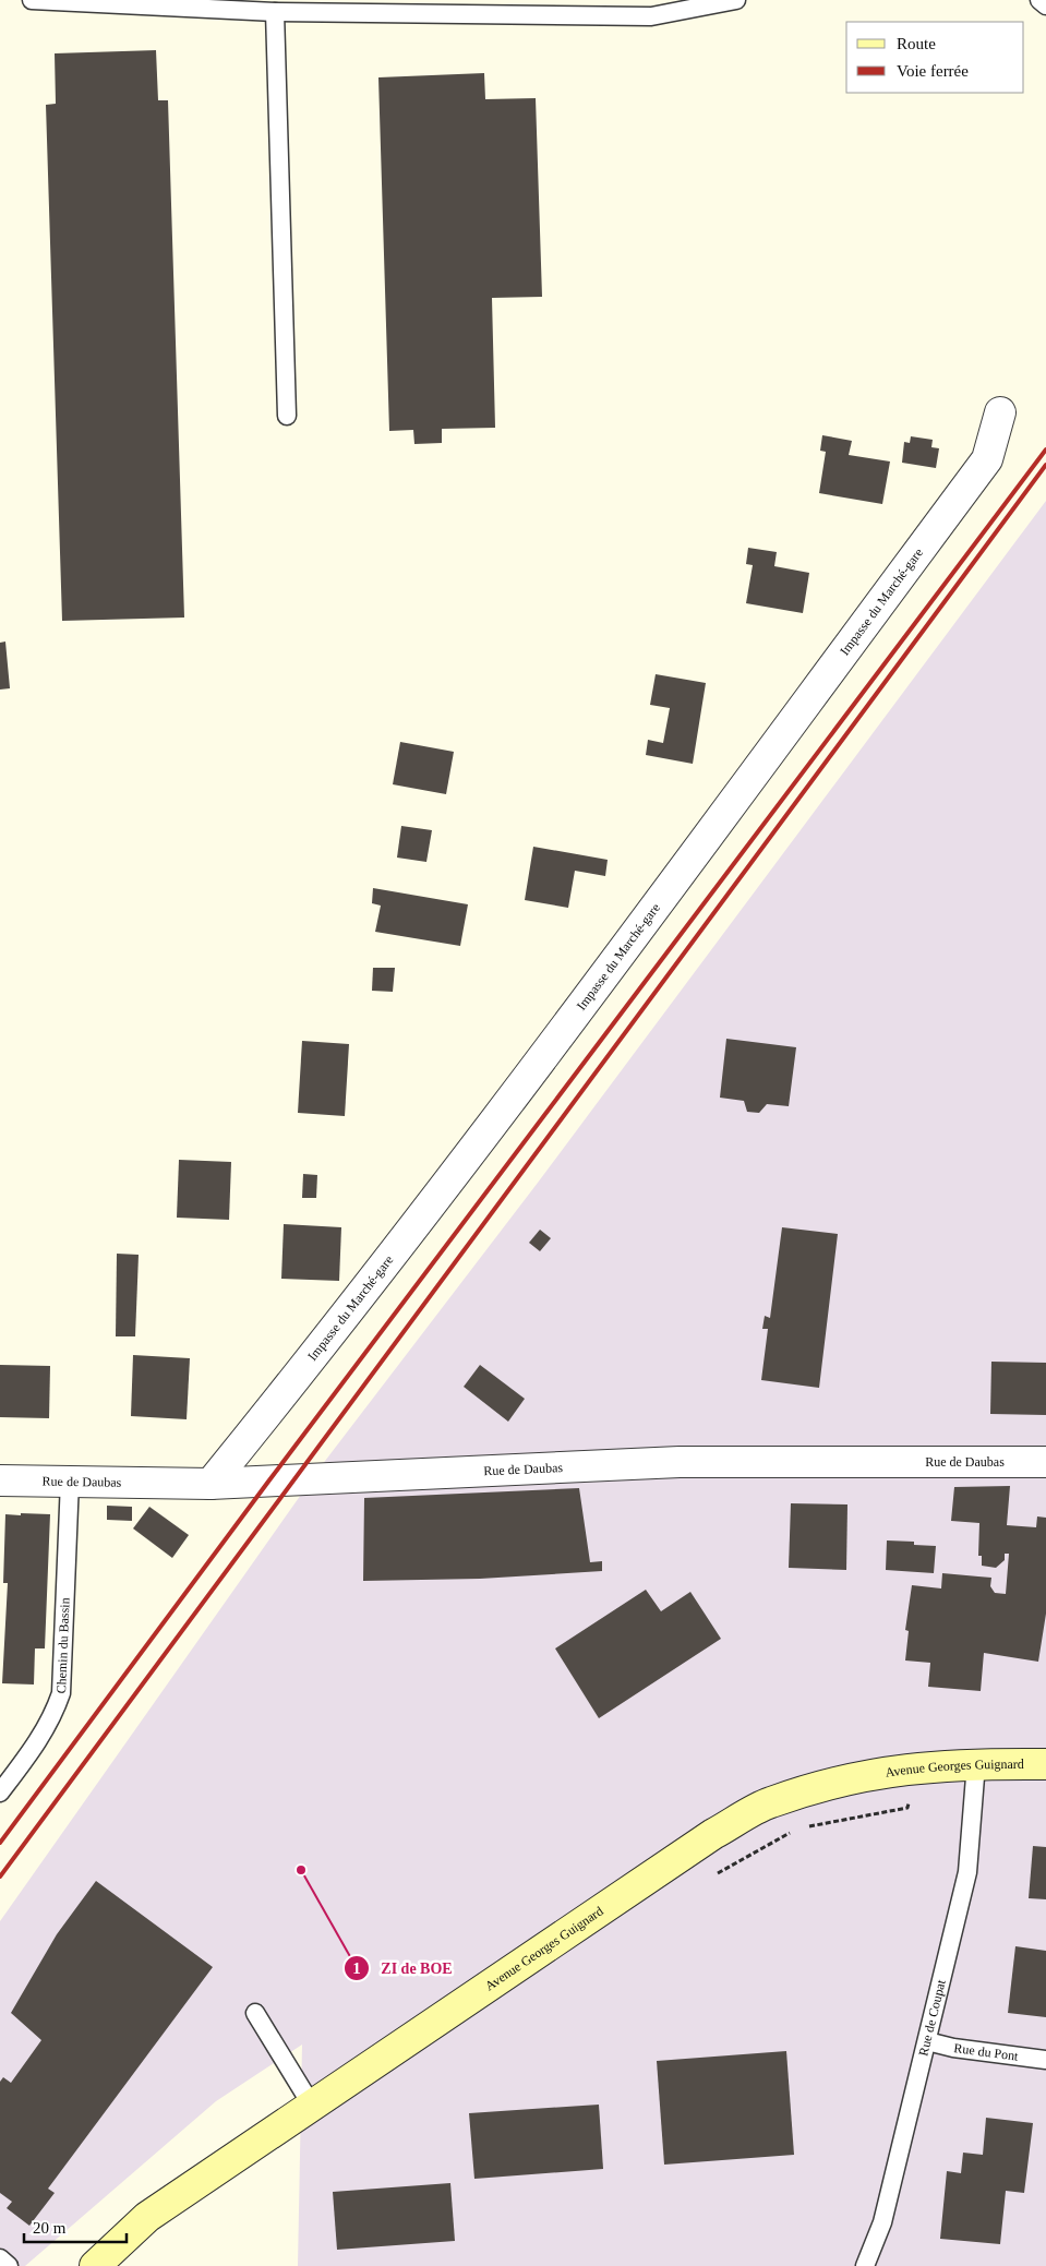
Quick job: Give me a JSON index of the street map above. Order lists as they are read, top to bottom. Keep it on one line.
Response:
{"streets":{"street":["Impasse du Marché-gare","Rue de Daubas","Avenue Georges Guignard"],"lane":["Chemin du Bassin","Rue de Coupat","Rue du Pont"]},"crossings":[["Impasse du Marché-gare","Rue de Daubas"],["Rue de Daubas","Chemin du Bassin"],["Avenue Georges Guignard","Rue de Coupat"],["Rue de Coupat","Rue du Pont"]],"places":["ZI de BOE"],"legend":["Route","Voie ferrée"],"scale_bar":"20 m"}
